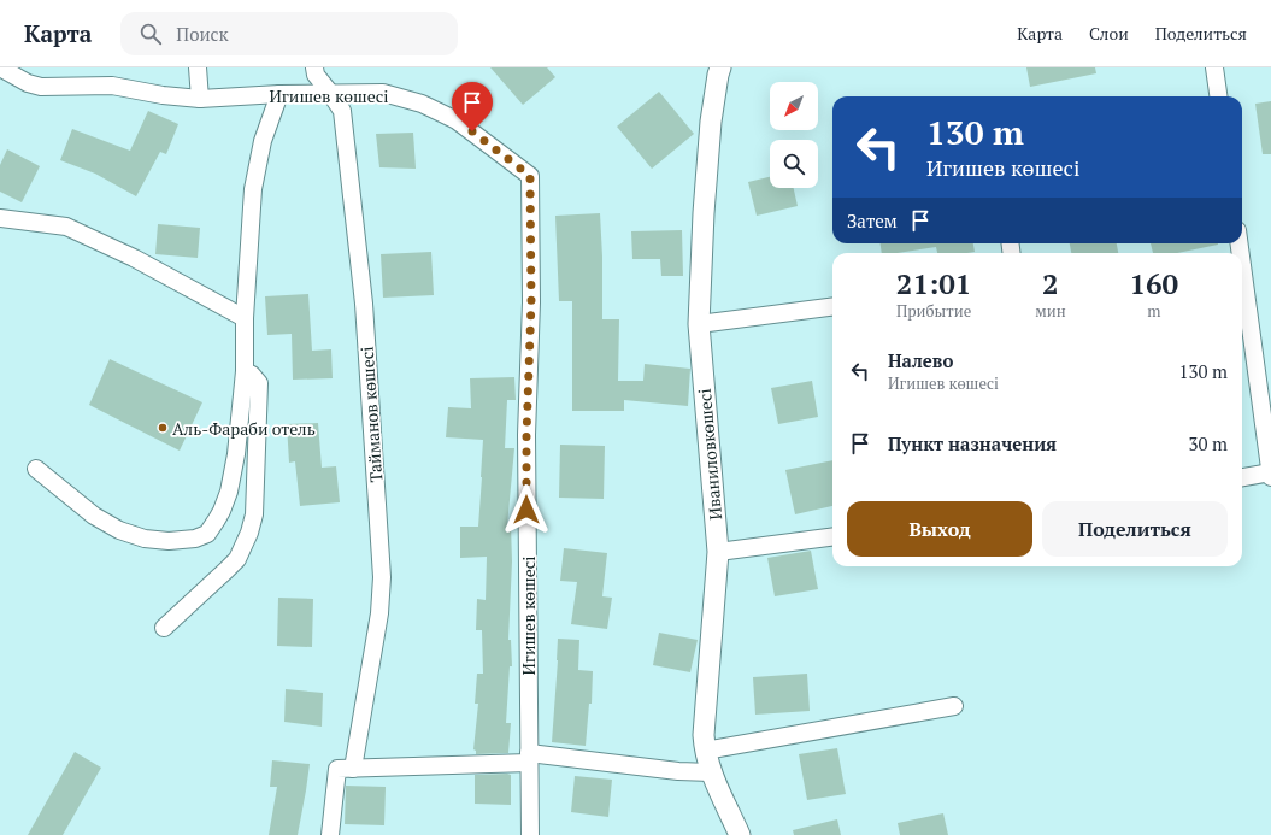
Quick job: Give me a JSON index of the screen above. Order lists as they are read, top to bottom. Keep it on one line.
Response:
{"streets":{"street":["Игишев көшесі","Тайманов көшесі","Иваниловкөшесі"]},"crossings":[["Игишев көшесі","Тайманов көшесі"]],"places":["Аль-Фараби отель"],"north":"bottom left","page":{"header":"Карта","search":"Поиск","nav":["Карта","Слои","Поделиться"],"turn":["130 m","Игишев көшесі"],"then":"Затем","eta":["21:01","Прибытие","2","мин","160","m"],"list":[{"name":"Налево","note":"Игишев көшесі","value":"130 m"},{"name":"Пункт назначения","value":"30 m"}],"buttons":["Выход","Поделиться"]}}
